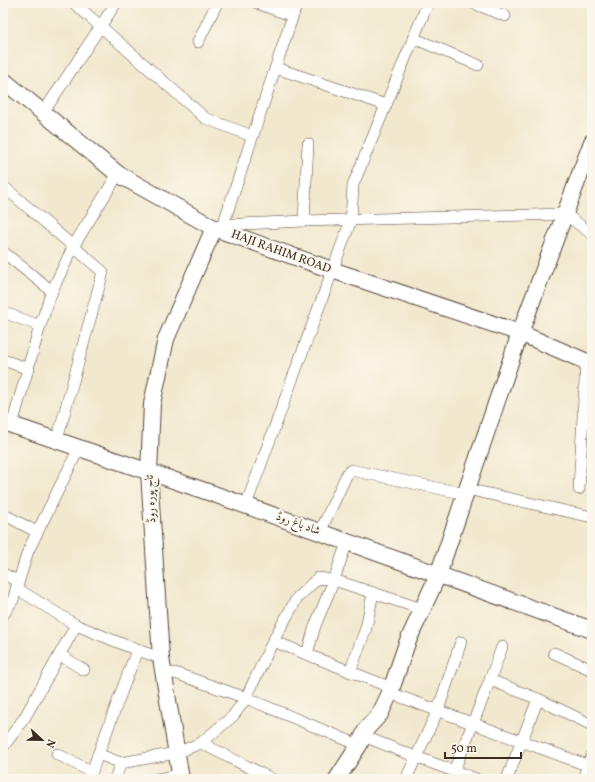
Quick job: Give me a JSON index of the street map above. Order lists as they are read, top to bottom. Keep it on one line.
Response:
{"streets":{"main road":["HAJI RAHIM ROAD","تاج پورہ روڈ","شاد باغ روڈ"]},"crossings":[["HAJI RAHIM ROAD","تاج پورہ روڈ"],["تاج پورہ روڈ","شاد باغ روڈ"]],"scale_bar":"50 m","north":"right"}
